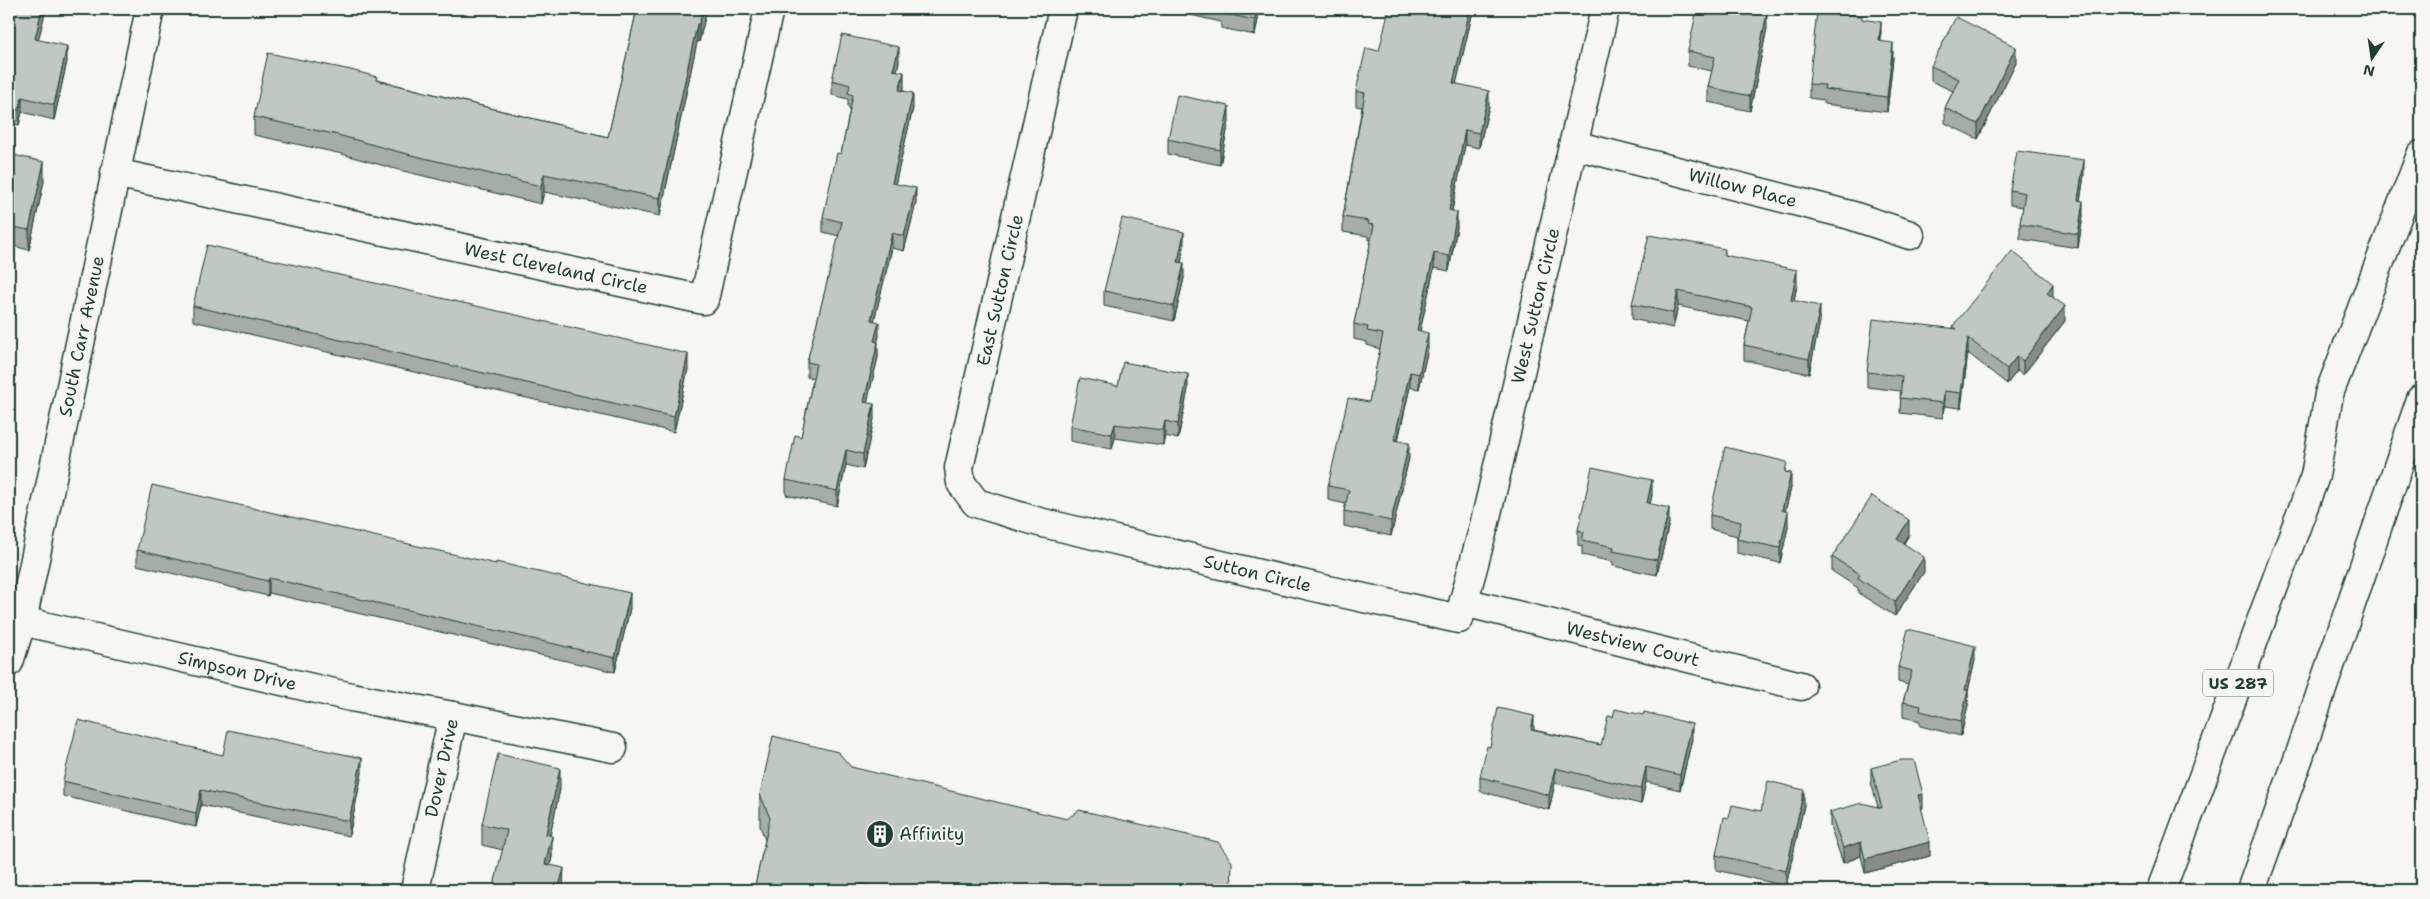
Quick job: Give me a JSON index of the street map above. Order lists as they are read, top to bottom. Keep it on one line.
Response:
{"streets":{"street":["Willow Place","West Cleveland Circle","East Sutton Circle","West Sutton Circle","South Carr Avenue","Sutton Circle","Westview Court","Simpson Drive","US 287","Dover Drive"]},"crossings":[["Willow Place","West Sutton Circle"],["West Cleveland Circle","South Carr Avenue"],["East Sutton Circle","Sutton Circle"],["West Sutton Circle","Sutton Circle"],["West Sutton Circle","Westview Court"],["South Carr Avenue","Simpson Drive"],["Sutton Circle","Westview Court"],["Simpson Drive","Dover Drive"]],"places":{"building":["Affinity"]},"north":"bottom"}
